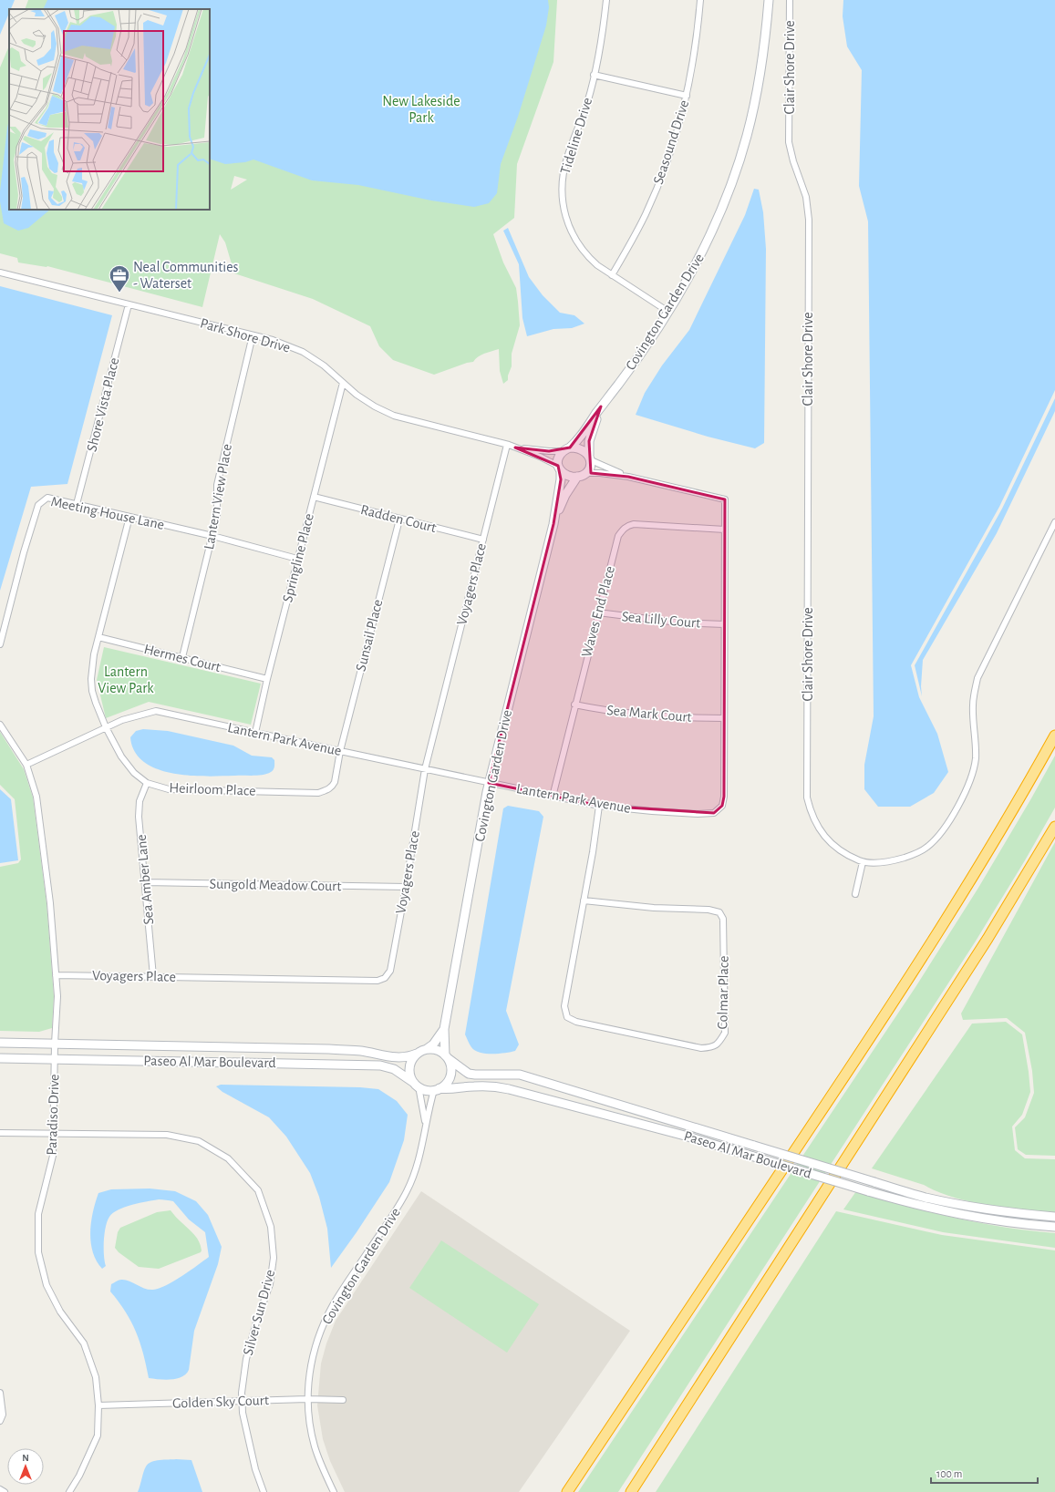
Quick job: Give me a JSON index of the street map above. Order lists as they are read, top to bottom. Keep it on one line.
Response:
{"streets":{"main road":["Covington Garden Drive","Paseo Al Mar Boulevard"],"street":["Clair Shore Drive","Tideline Drive","Seasound Drive","Park Shore Drive","Shore Vista Place","Lantern View Place","Meeting House Lane","Radden Court","Springline Place","Voyagers Place","Waves End Place","Sea Lilly Court","Sunsail Place","Hermes Court","Sea Mark Court","Lantern Park Avenue","Heirloom Place","Sea Amber Lane","Sungold Meadow Court","Colmar Place","Paradiso Drive","Silver Sun Drive","Golden Sky Court"]},"crossings":[["Tideline Drive","Seasound Drive"],["Tideline Drive","Covington Garden Drive"],["Covington Garden Drive","Park Shore Drive"],["Covington Garden Drive","Lantern Park Avenue"],["Covington Garden Drive","Paseo Al Mar Boulevard"],["Covington Garden Drive","Golden Sky Court"],["Park Shore Drive","Shore Vista Place"],["Park Shore Drive","Lantern View Place"],["Park Shore Drive","Springline Place"],["Park Shore Drive","Voyagers Place"],["Shore Vista Place","Meeting House Lane"],["Lantern View Place","Meeting House Lane"],["Lantern View Place","Hermes Court"],["Meeting House Lane","Springline Place"],["Meeting House Lane","Heirloom Place"],["Radden Court","Springline Place"],["Radden Court","Voyagers Place"],["Radden Court","Sunsail Place"],["Springline Place","Hermes Court"],["Springline Place","Lantern Park Avenue"],["Voyagers Place","Lantern Park Avenue"],["Voyagers Place","Sea Amber Lane"],["Voyagers Place","Sungold Meadow Court"],["Voyagers Place","Paradiso Drive"],["Waves End Place","Sea Lilly Court"],["Waves End Place","Sea Mark Court"],["Waves End Place","Lantern Park Avenue"],["Sea Lilly Court","Lantern Park Avenue"],["Sunsail Place","Lantern Park Avenue"],["Sunsail Place","Heirloom Place"],["Hermes Court","Heirloom Place"],["Sea Mark Court","Lantern Park Avenue"],["Lantern Park Avenue","Heirloom Place"],["Lantern Park Avenue","Colmar Place"],["Lantern Park Avenue","Paradiso Drive"],["Heirloom Place","Sea Amber Lane"],["Sea Amber Lane","Sungold Meadow Court"],["Paseo Al Mar Boulevard","Paradiso Drive"],["Paradiso Drive","Silver Sun Drive"],["Paradiso Drive","Golden Sky Court"],["Silver Sun Drive","Golden Sky Court"]],"parks":["New Lakeside Park","Lantern View Park"],"places":{"office":["Neal Communities - Waterset"]},"scale_bar":"100 m","north":"top"}
